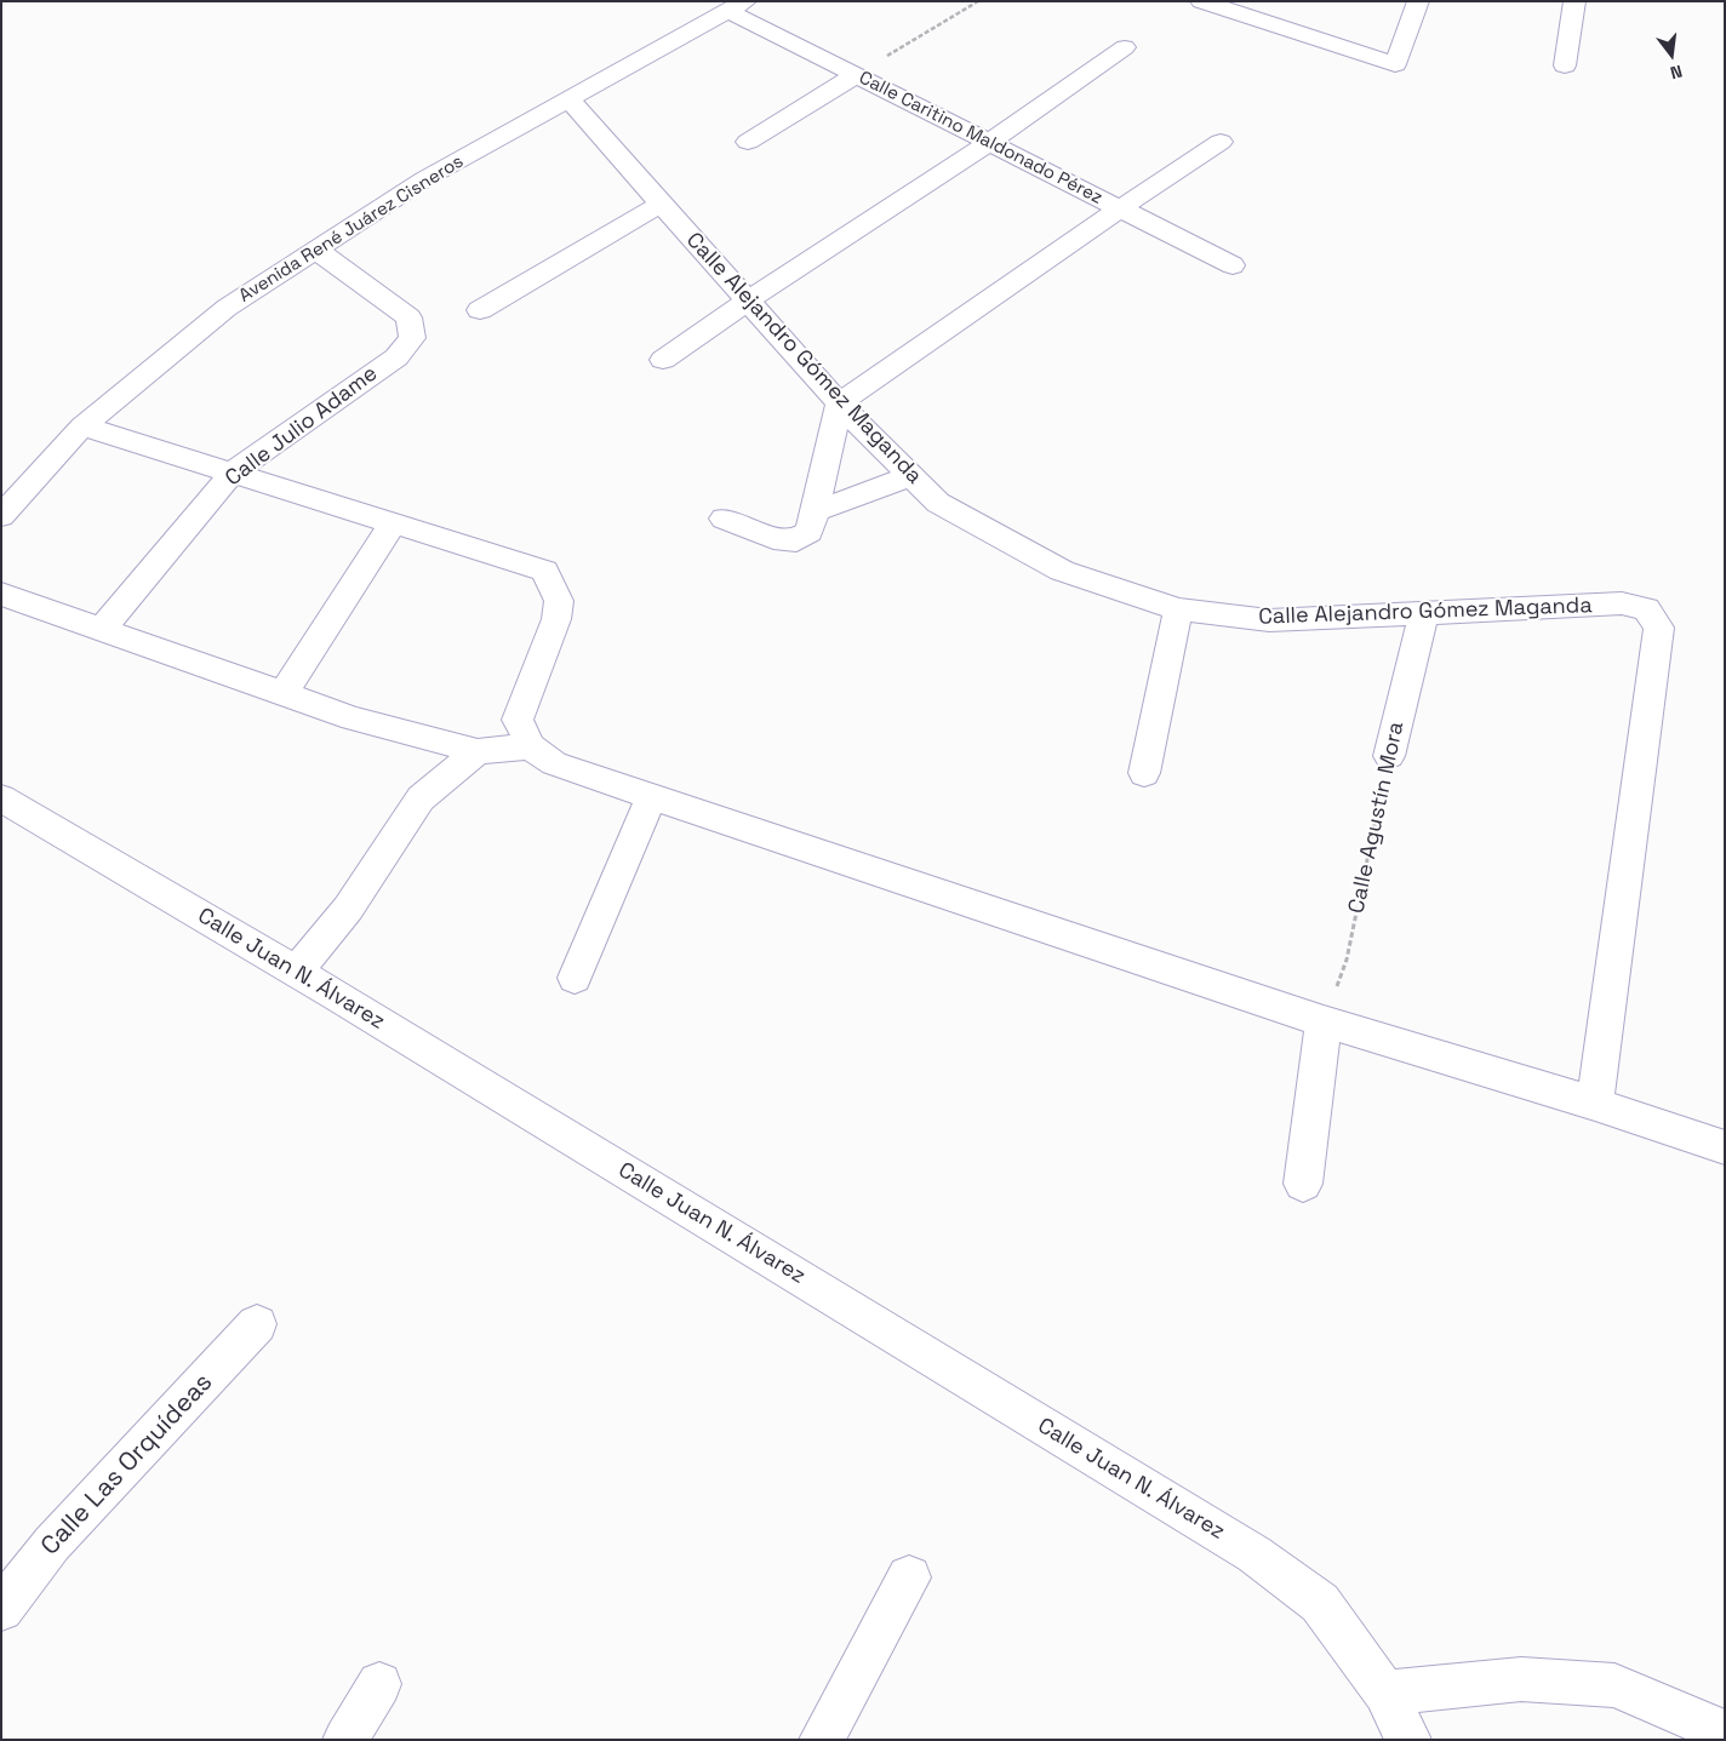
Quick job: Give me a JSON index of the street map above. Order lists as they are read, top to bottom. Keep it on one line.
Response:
{"streets":{"street":["Calle Caritino Maldonado Pérez","Avenida René Juárez Cisneros","Calle Alejandro Gómez Maganda","Calle Julio Adame","Calle Agustín Mora","Calle Juan N. Álvarez","Calle Las Orquídeas"]},"crossings":[["Calle Caritino Maldonado Pérez","Avenida René Juárez Cisneros"],["Avenida René Juárez Cisneros","Calle Alejandro Gómez Maganda"],["Avenida René Juárez Cisneros","Calle Julio Adame"],["Calle Alejandro Gómez Maganda","Calle Agustín Mora"]],"north":"bottom"}
